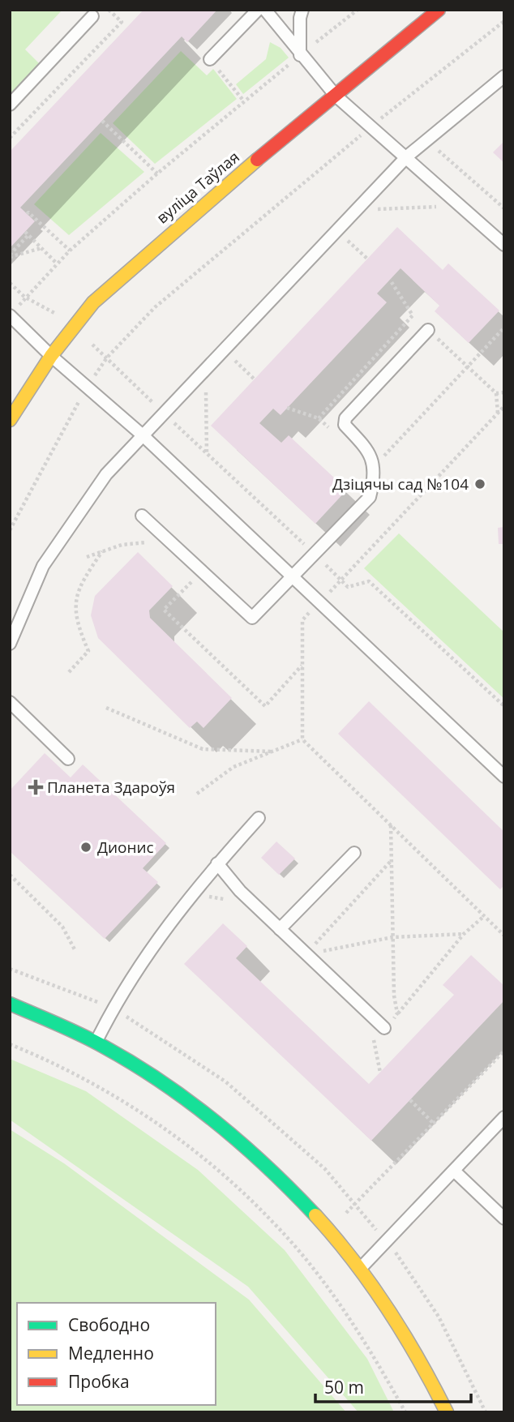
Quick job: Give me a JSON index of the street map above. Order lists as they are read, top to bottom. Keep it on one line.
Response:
{"streets":{"street":["вуліца Таўлая"]},"places":{"other":["Дзіцячы сад №104","Дионис"],"health":["Планета Здароўя"]},"legend":["Свободно","Медленно","Пробка"],"scale_bar":"50 m"}
